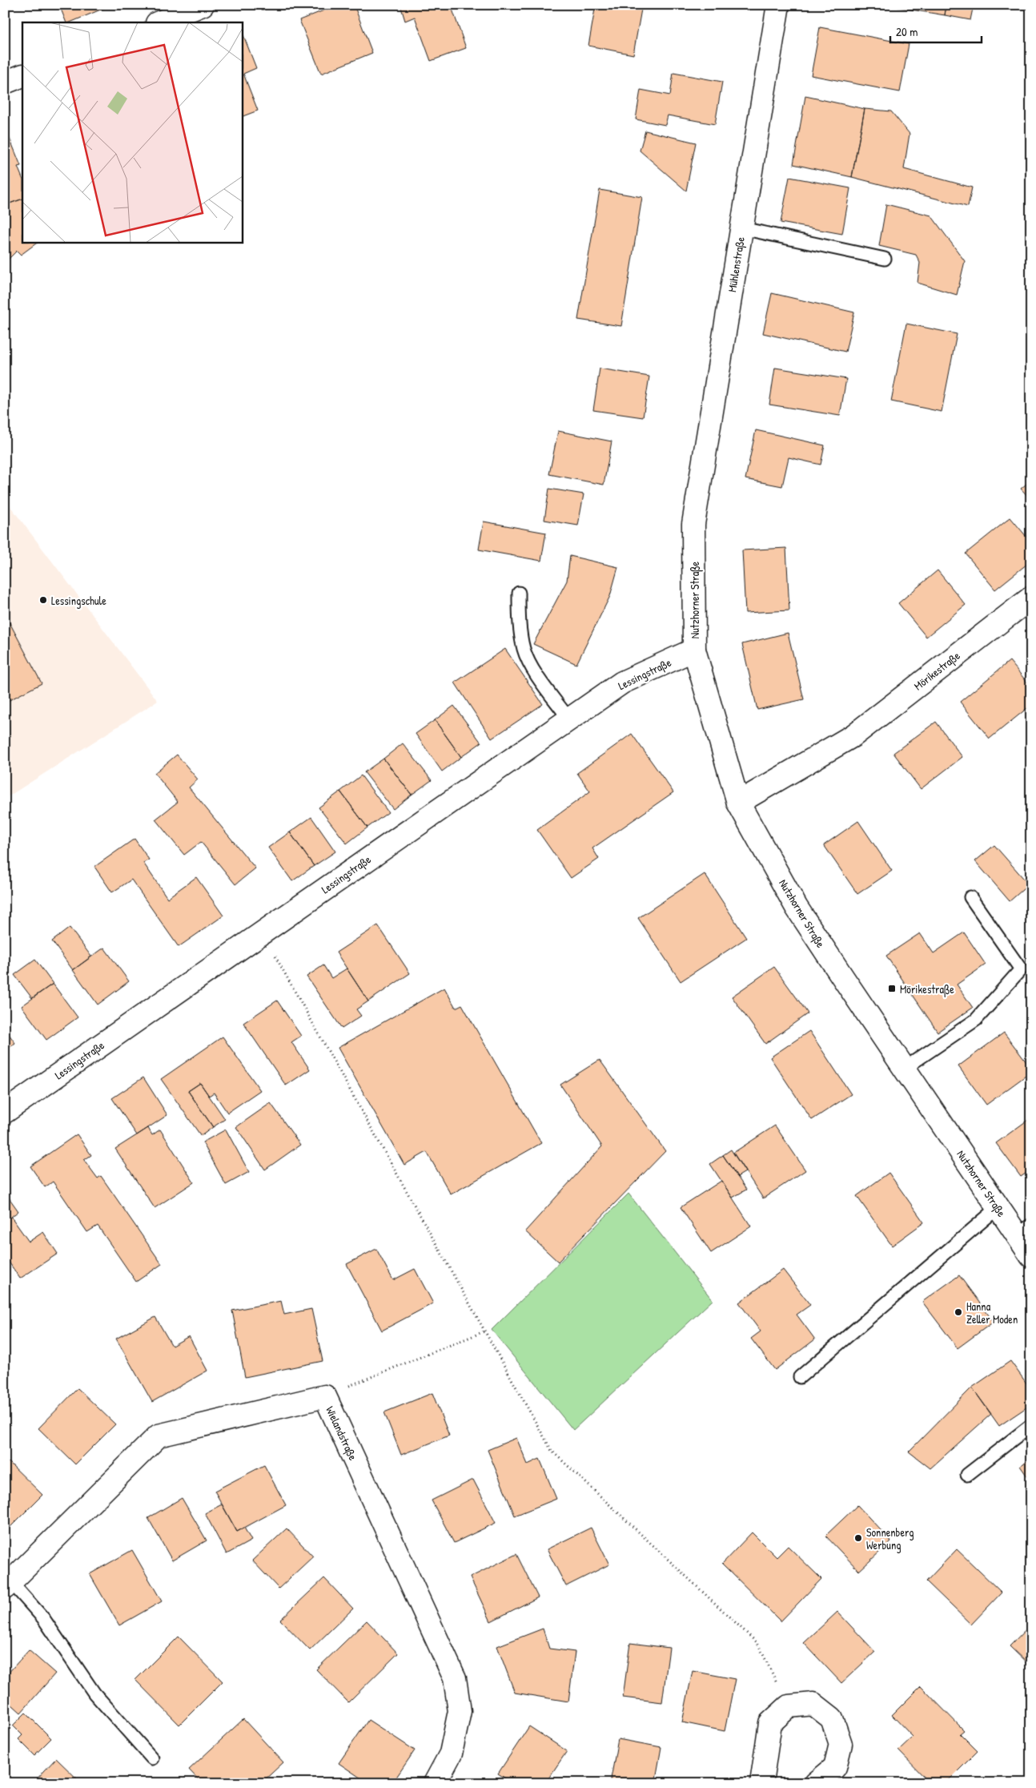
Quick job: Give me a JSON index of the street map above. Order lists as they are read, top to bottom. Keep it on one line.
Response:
{"streets":{"street":["Mühlenstraße","Nutzhorner Straße","Mörikestraße","Lessingstraße","Wielandstraße"]},"crossings":[["Mühlenstraße","Nutzhorner Straße"],["Nutzhorner Straße","Mörikestraße"],["Nutzhorner Straße","Lessingstraße"]],"places":{"other":["Lessingschule","Hanna Zeller Moden","Sonnenberg Werbung"],"transit":["Mörikestraße"]},"scale_bar":"20 m"}
